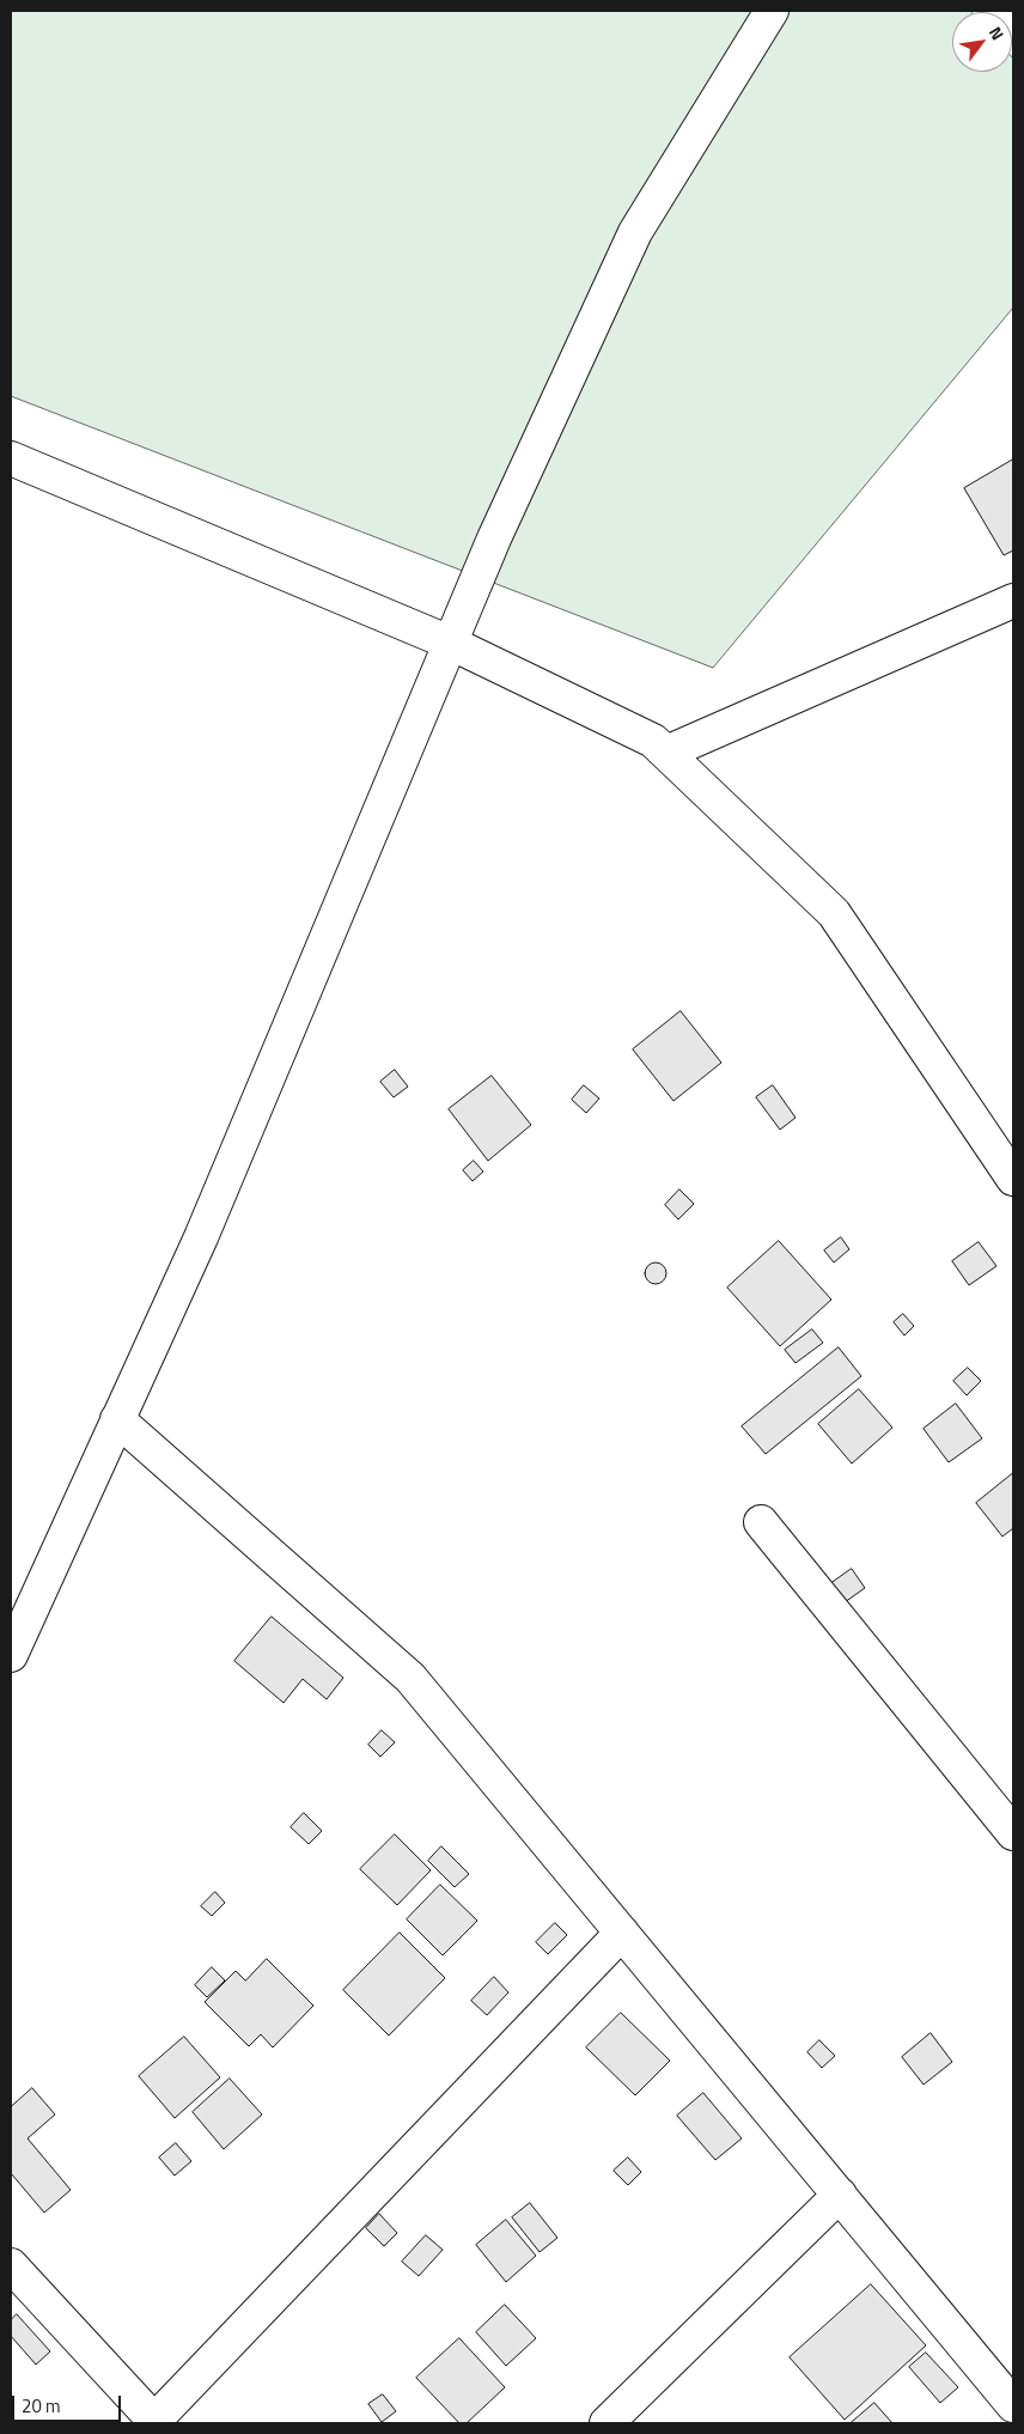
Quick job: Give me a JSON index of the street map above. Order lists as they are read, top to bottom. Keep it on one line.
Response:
{"scale_bar":"20 m","north":"top right"}
